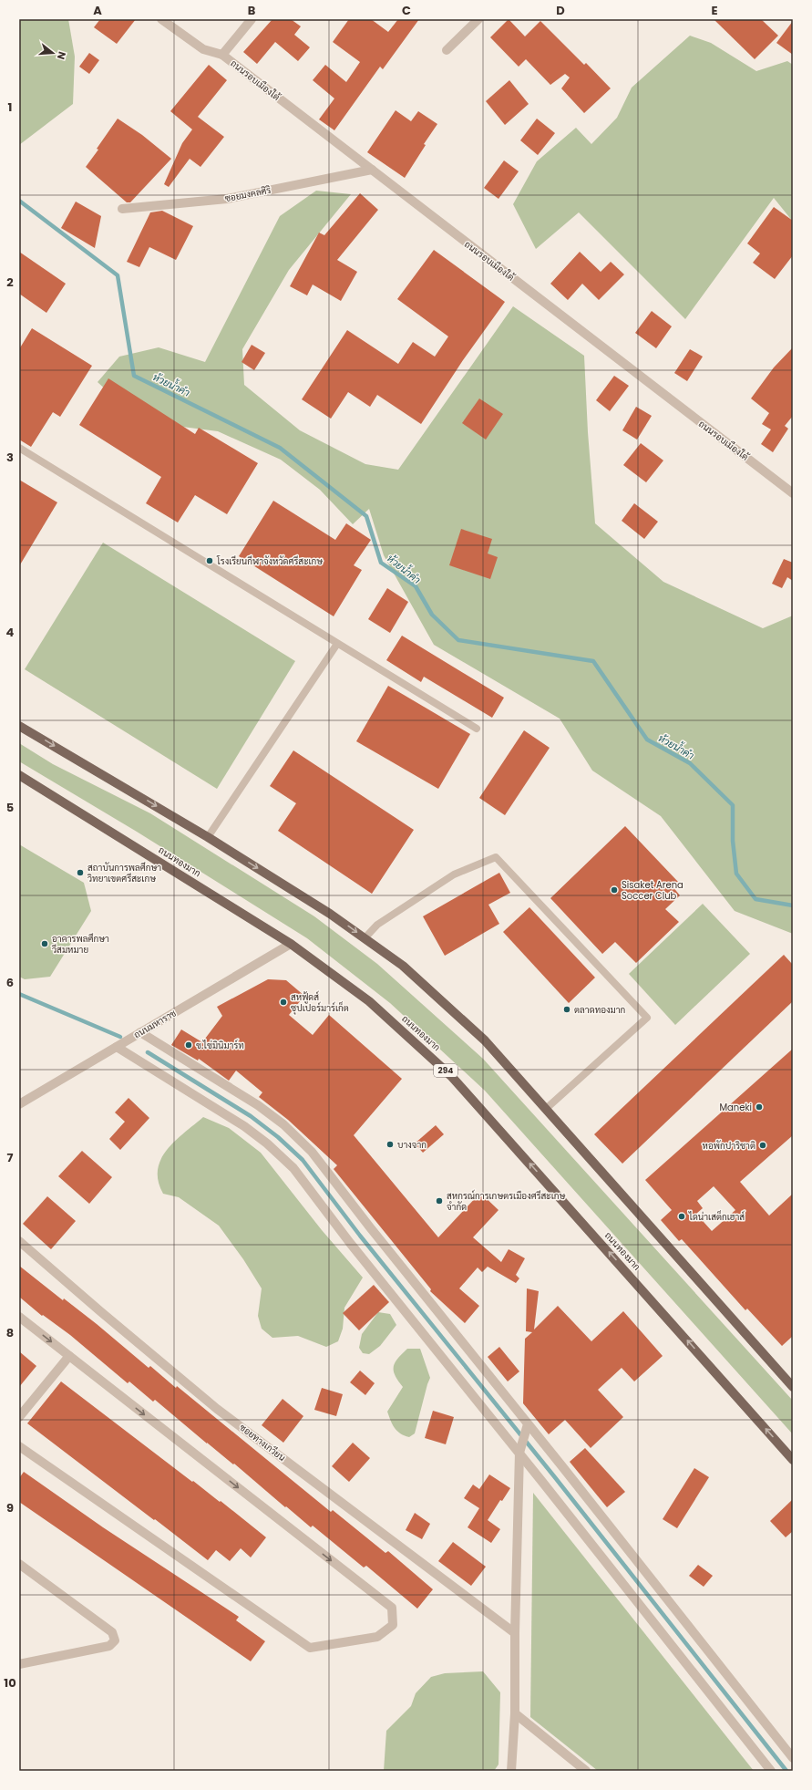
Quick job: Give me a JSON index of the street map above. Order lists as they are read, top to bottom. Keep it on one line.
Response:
{"streets":{"main road":["ถนนทองมาก","294"],"street":["ถนนรอบเมืองใต้","ซอยมงคลศิริ","ถนนมหาราช","ซอยทางเกวียน"]},"crossings":[["ถนนรอบเมืองใต้","ซอยมงคลศิริ"],["ถนนทองมาก","ถนนมหาราช"]],"water":["ห้วยน้ำคำ"],"places":["โรงเรียนกีฬาจังหวัดศรีสะเกษ","สถาบันการพลศึกษา วิทยาเขตศรีสะเกษ","Sisaket Arena Soccer Club","อาคารพลศึกษา วีสมหมาย","สหฟู้ดส์ ซุปเปอร์มาร์เก็ต","ตลาดทองมาก","ข.ไข่มินิมาร์ท","Maneki","บางจาก","หอพักปาริชาติ","สหกรณ์การเกษตรเมืองศรีสะเกษ จำกัด","ไดน่าเสต็กเฮาส์"],"north":"right","grid":{"columns":["A","B","C","D","E"],"rows":["1","2","3","4","5","6","7","8","9","10"]}}
